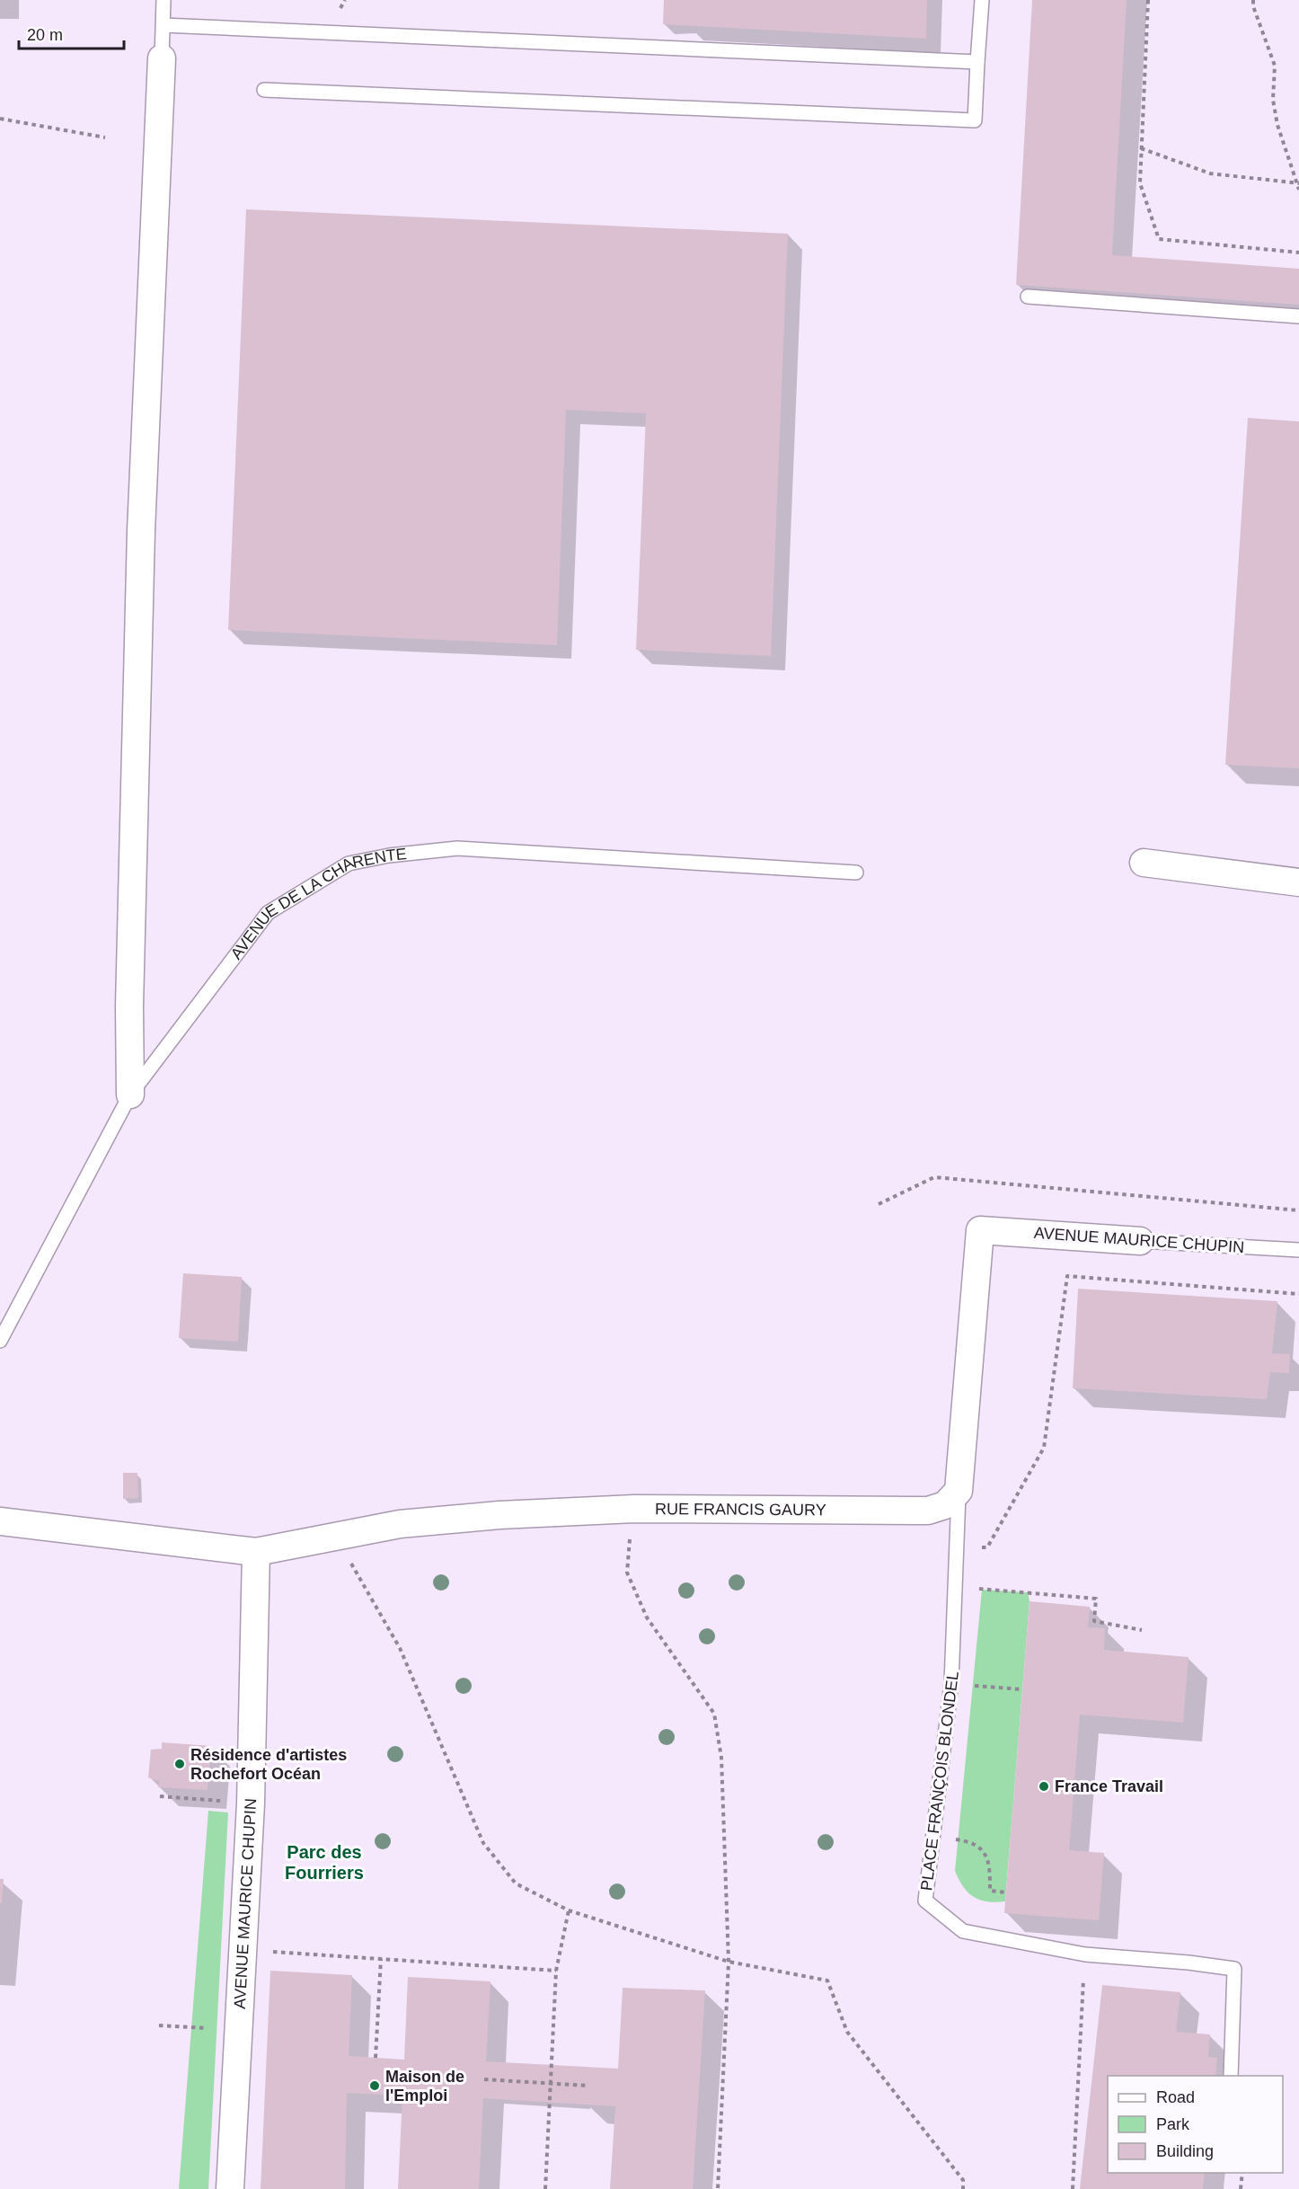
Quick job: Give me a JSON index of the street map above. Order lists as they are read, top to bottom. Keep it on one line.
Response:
{"streets":{"street":["AVENUE MAURICE CHUPIN","RUE FRANCIS GAURY"],"lane":["AVENUE DE LA CHARENTE","PLACE FRANÇOIS BLONDEL"]},"crossings":[["AVENUE MAURICE CHUPIN","RUE FRANCIS GAURY"],["AVENUE MAURICE CHUPIN","PLACE FRANÇOIS BLONDEL"],["RUE FRANCIS GAURY","PLACE FRANÇOIS BLONDEL"]],"districts":["Parc des Fourriers"],"places":["Résidence d'artistes Rochefort Océan","France Travail","Maison de l'Emploi"],"legend":["Road","Park","Building"],"scale_bar":"20 m"}
